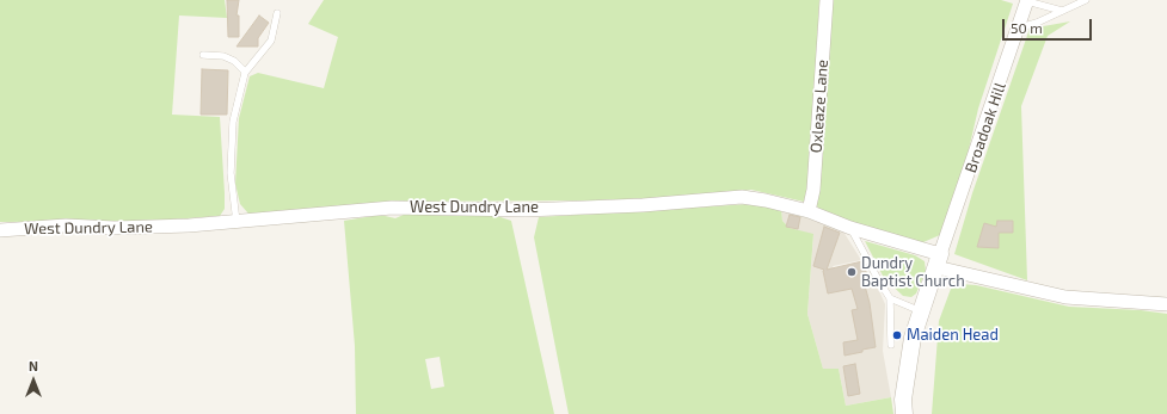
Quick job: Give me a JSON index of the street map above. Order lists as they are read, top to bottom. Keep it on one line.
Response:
{"streets":{"street":["Oxleaze Lane","Broadoak Hill","West Dundry Lane"]},"crossings":[["Oxleaze Lane","West Dundry Lane"],["Broadoak Hill","West Dundry Lane"]],"places":["Dundry Baptist Church","Maiden Head"],"scale_bar":"50 m","north":"top"}
